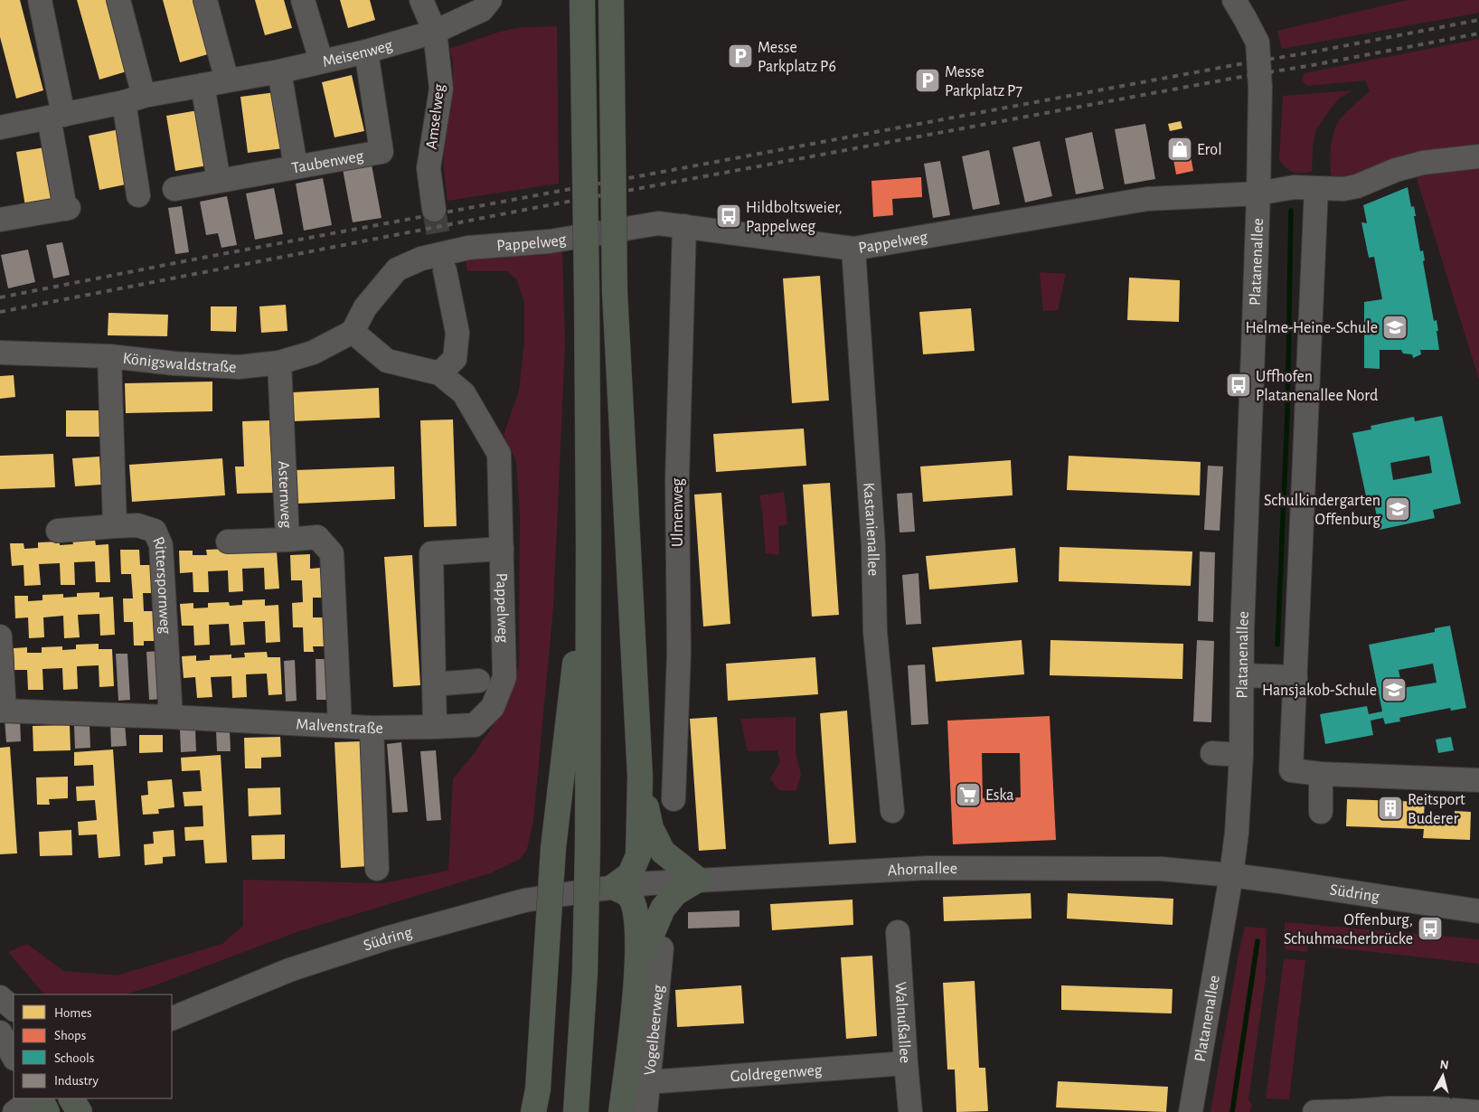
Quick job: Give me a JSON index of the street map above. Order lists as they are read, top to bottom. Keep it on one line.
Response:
{"streets":{"street":["Meisenweg","Amselweg","Taubenweg","Pappelweg","Platanenallee","Königswaldstraße","Asternweg","Ulmenweg","Kastanienallee","Ritterspornweg","Malvenstraße","Ahornallee","Südring","Walnußallee","Vogelbeerweg","Goldregenweg"]},"crossings":[["Meisenweg","Amselweg"],["Meisenweg","Taubenweg"],["Pappelweg","Platanenallee"],["Pappelweg","Königswaldstraße"],["Pappelweg","Ulmenweg"],["Pappelweg","Kastanienallee"],["Pappelweg","Malvenstraße"],["Platanenallee","Ahornallee"],["Platanenallee","Südring"],["Königswaldstraße","Asternweg"],["Asternweg","Malvenstraße"],["Ritterspornweg","Malvenstraße"],["Ahornallee","Südring"],["Walnußallee","Goldregenweg"],["Vogelbeerweg","Goldregenweg"]],"places":{"parking":["Messe Parkplatz P6","Messe Parkplatz P7"],"shop":["Erol"],"bus stop":["Hildboltsweier, Pappelweg","Uffhofen Platanenallee Nord","Offenburg, Schuhmacherbrücke"],"school or university":["Helme-Heine-Schule","Schulkindergarten Offenburg","Hansjakob-Schule"],"supermarket":["Eska"],"building":["Reitsport Buderer"]},"legend":["Homes","Shops","Schools","Industry"],"north":"top"}
